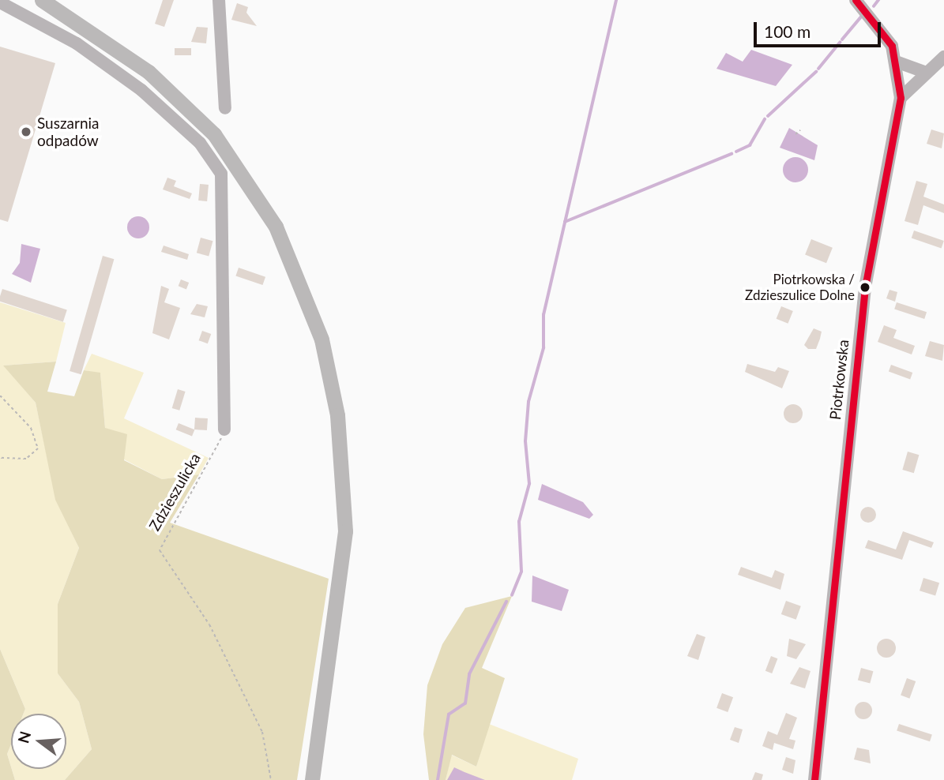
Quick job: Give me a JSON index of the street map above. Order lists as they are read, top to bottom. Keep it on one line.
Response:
{"streets":{"street":["Piotrkowska"],"path":["Zdzieszulicka"]},"places":["Suszarnia odpadów","Piotrkowska / Zdzieszulice Dolne"],"scale_bar":"100 m","north":"left"}
